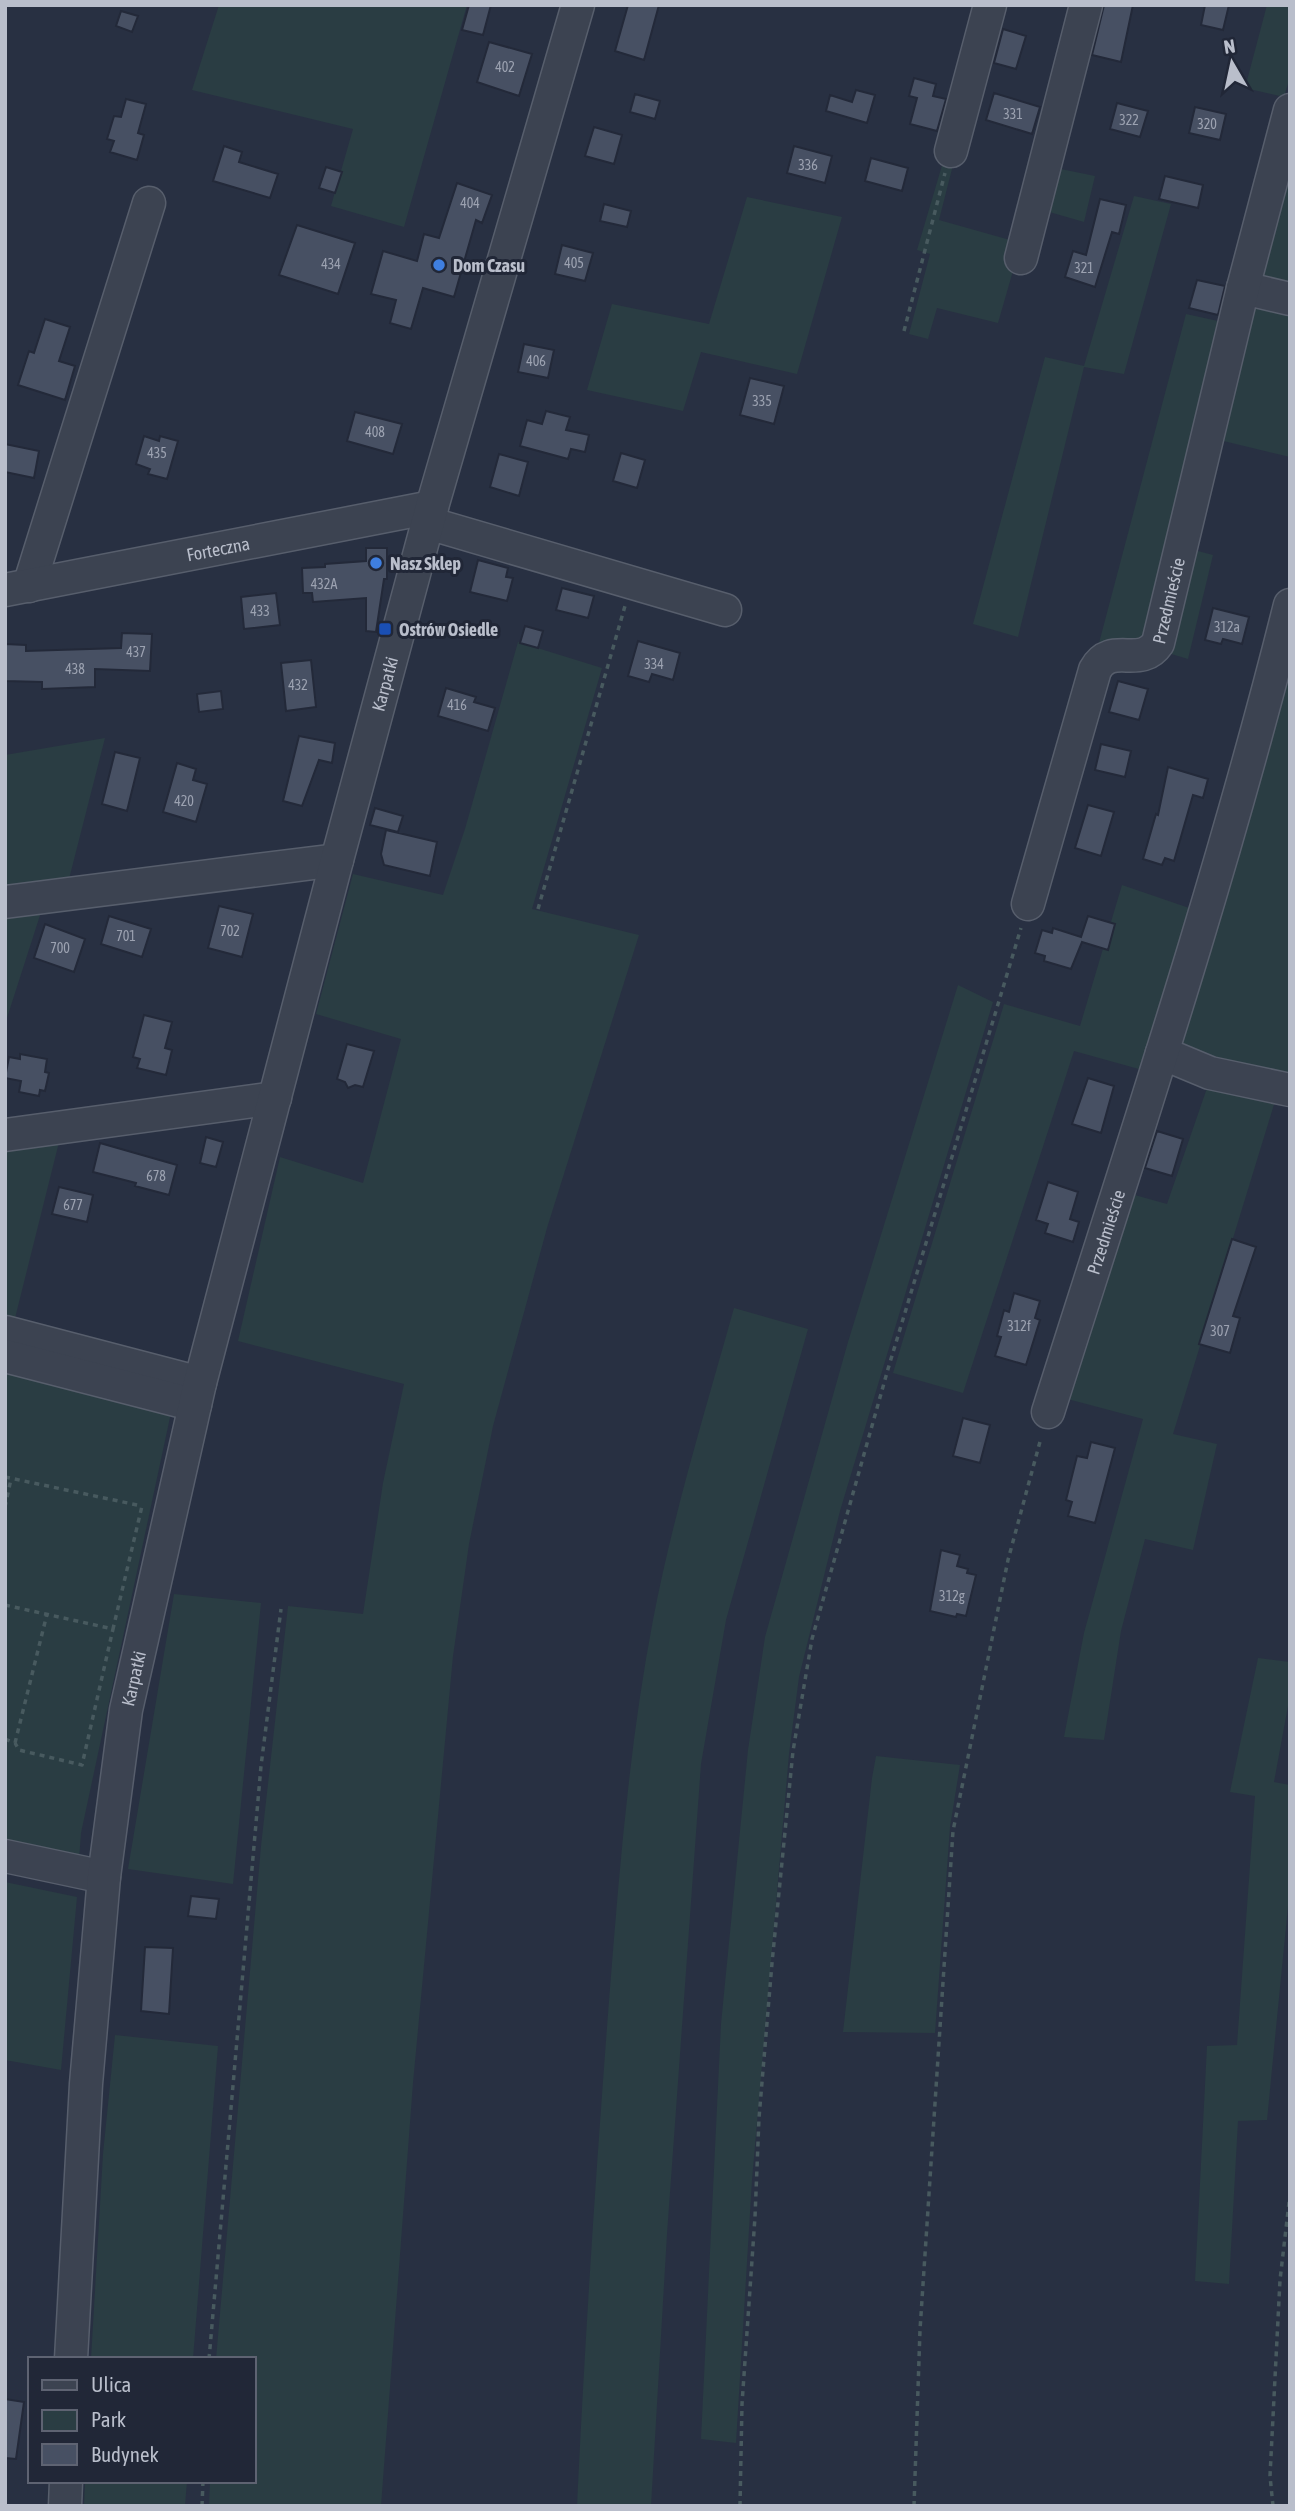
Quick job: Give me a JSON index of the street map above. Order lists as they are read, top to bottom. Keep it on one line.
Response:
{"streets":{"street":["Forteczna","Przedmieście","Karpatki"]},"crossings":[["Forteczna","Karpatki"]],"places":{"other":["Dom Czasu","Nasz Sklep"],"transit":["Ostrów Osiedle"]},"house_numbers":["402","331","322","320","336","404","405","434","321","406","335","408","435","432A","433","312a","437","334","438","432","416","420","702","701","700","678","677","312f","307","312g"],"legend":["Ulica","Park","Budynek"],"north":"top"}
